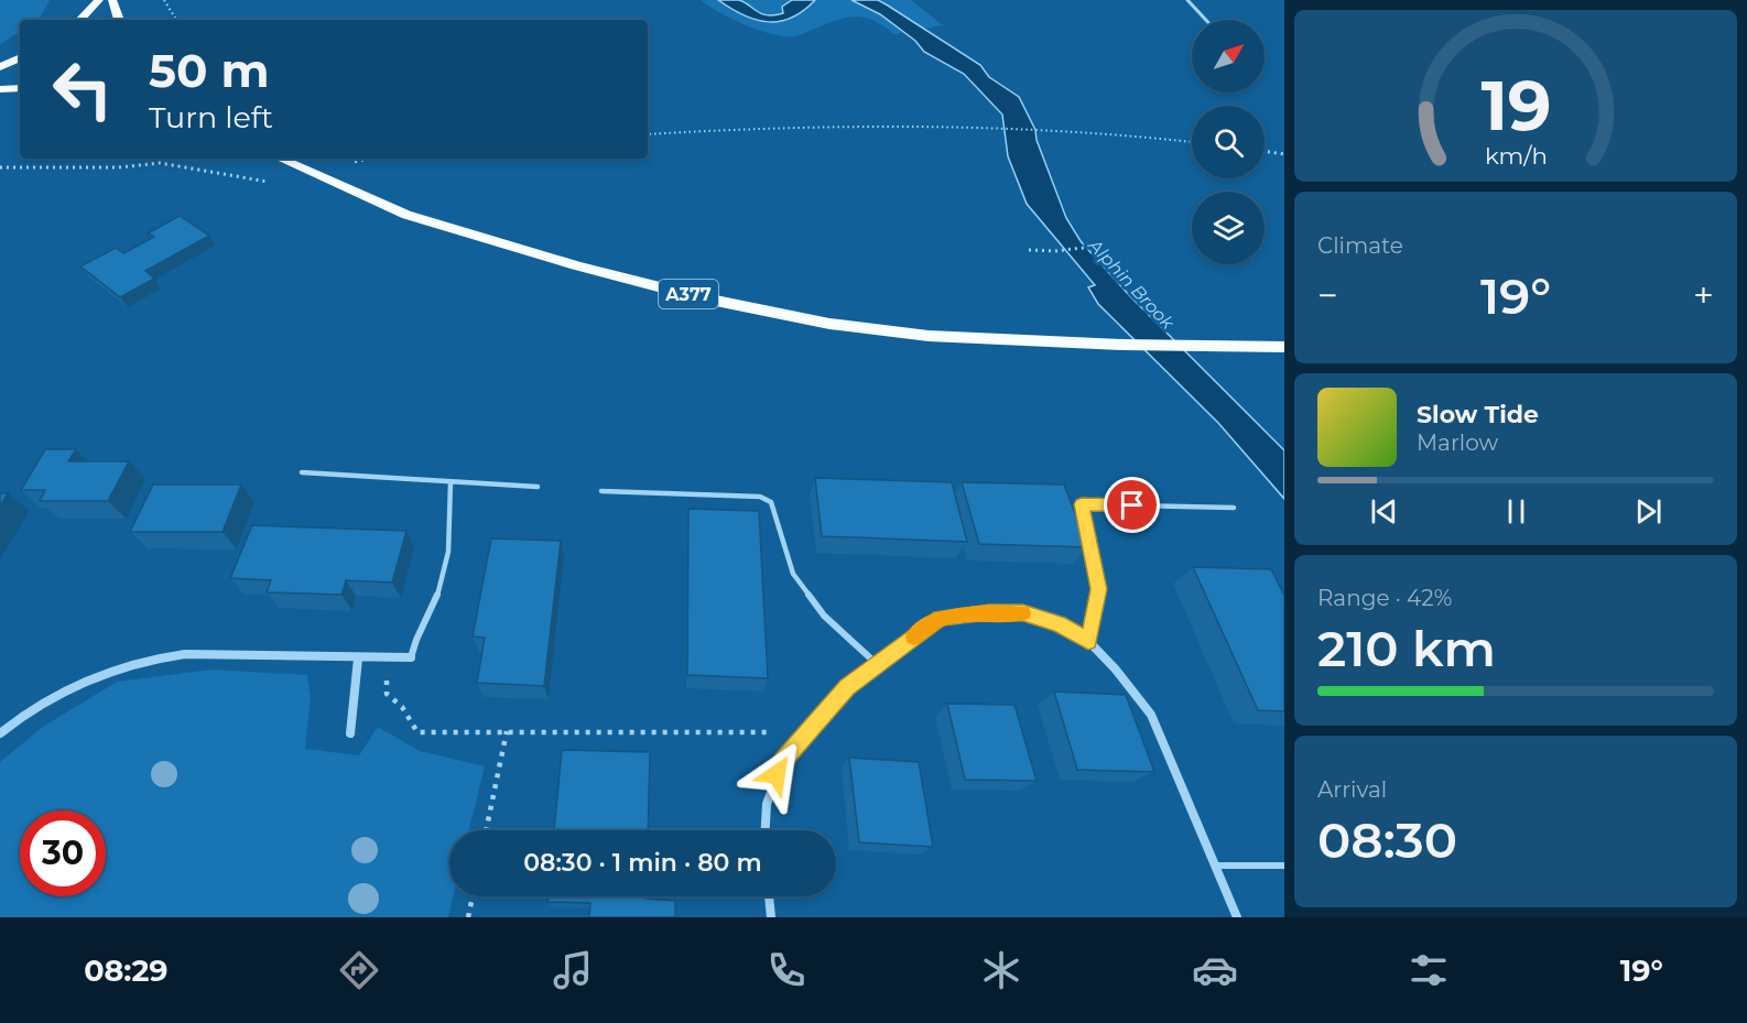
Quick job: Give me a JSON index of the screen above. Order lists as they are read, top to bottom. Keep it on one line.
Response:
{"streets":{"highway":["A377"]},"water":["Alphin Brook"],"north":"top right","page":{"turn":["50 m","Turn left"],"tile":["Climate",["Range · 42%","210 km"],["Arrival","08:30"]],"heat":["−","19°","+"],"song":["Slow Tide","Marlow"],"limit":"30","trip":"08:30 · 1 min · 80 m","tabs":["08:29","19°"],"gauge":["19","km/h"]}}
